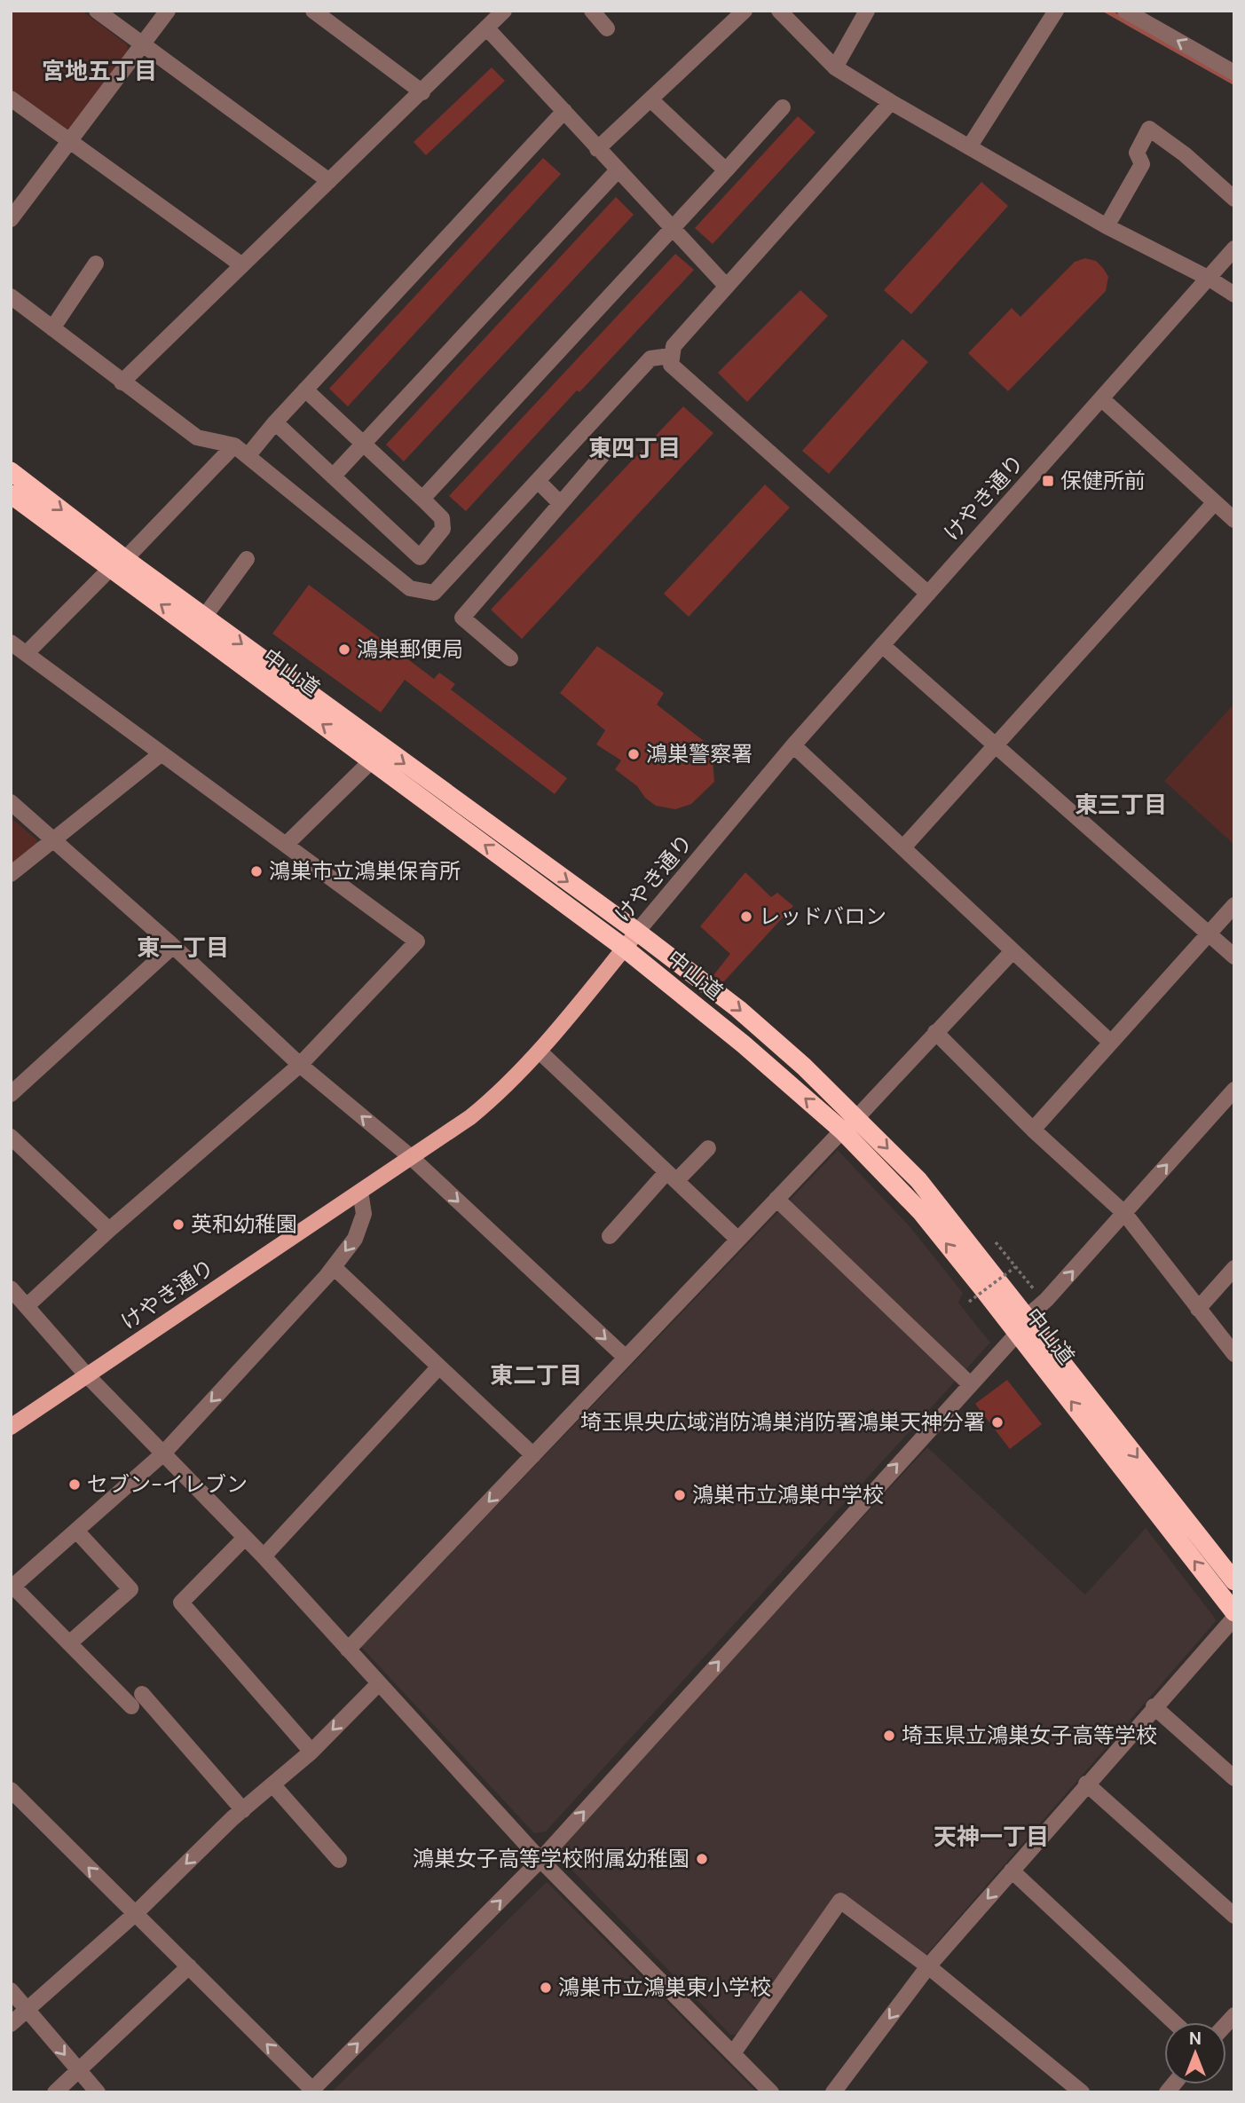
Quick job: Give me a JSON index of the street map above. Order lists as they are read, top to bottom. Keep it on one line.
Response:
{"streets":{"highway":["中山道"],"main road":["けやき通り"]},"crossings":[["けやき通り","中山道"]],"districts":["宮地五丁目","東四丁目","東三丁目","東一丁目","東二丁目","天神一丁目"],"places":{"transit":["保健所前"],"other":["鴻巣郵便局","鴻巣警察署","鴻巣市立鴻巣保育所","レッドバロン","英和幼稚園","埼玉県央広域消防鴻巣消防署鴻巣天神分署","セブン-イレブン","鴻巣市立鴻巣中学校","埼玉県立鴻巣女子高等学校","鴻巣女子高等学校附属幼稚園","鴻巣市立鴻巣東小学校"]},"north":"top"}
